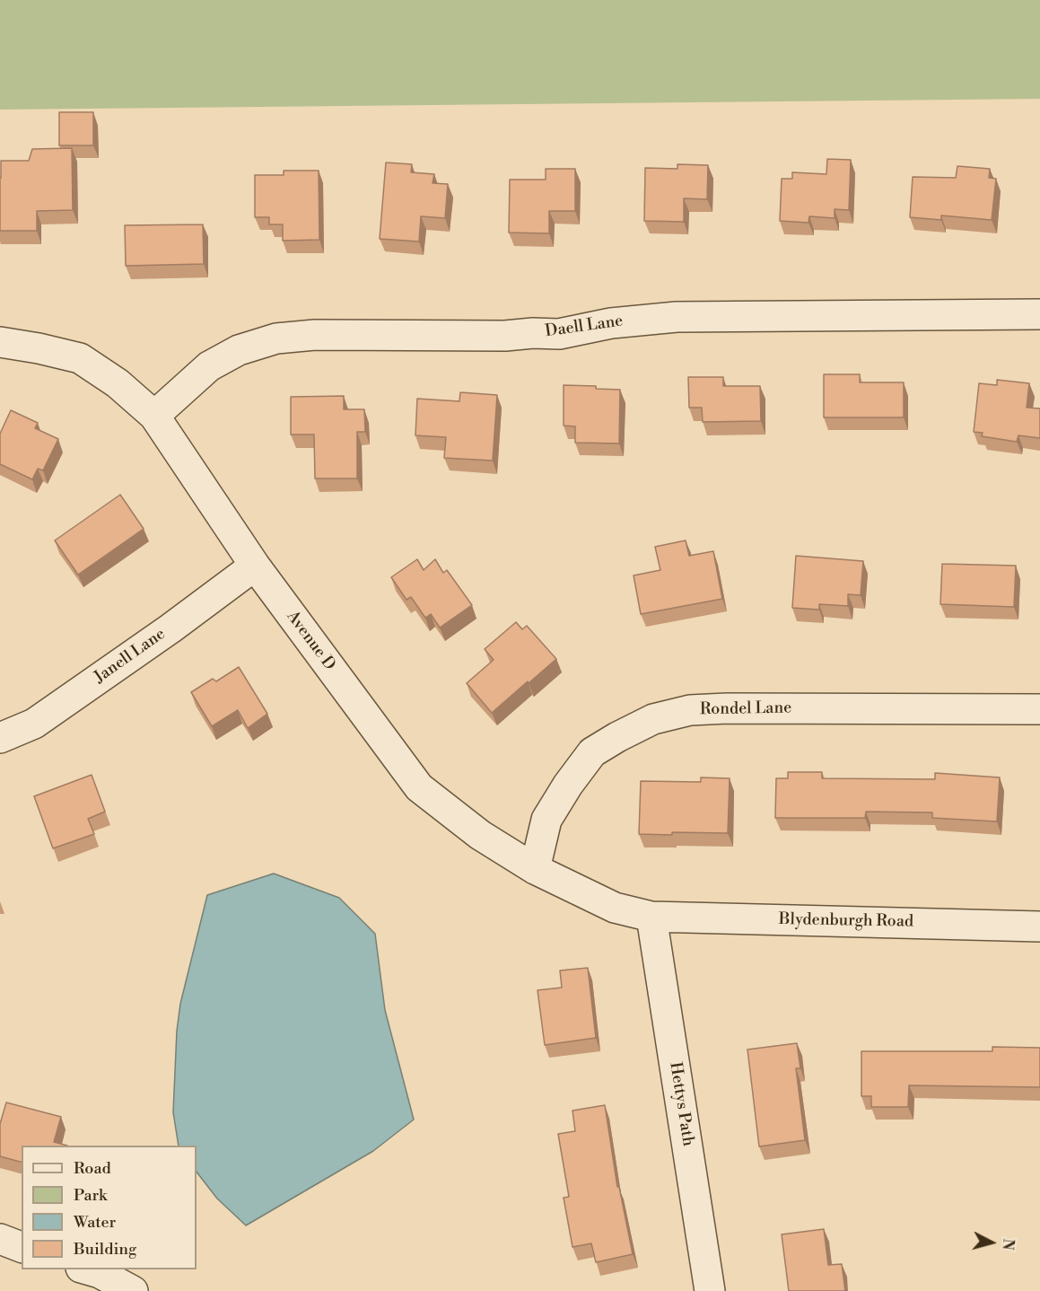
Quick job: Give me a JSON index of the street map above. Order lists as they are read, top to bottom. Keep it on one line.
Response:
{"streets":{"street":["Daell Lane","Avenue D","Janell Lane","Rondel Lane","Blydenburgh Road","Hettys Path"]},"crossings":[["Daell Lane","Avenue D"],["Avenue D","Janell Lane"],["Avenue D","Rondel Lane"],["Avenue D","Blydenburgh Road"],["Avenue D","Hettys Path"],["Blydenburgh Road","Hettys Path"]],"legend":["Road","Park","Water","Building"],"north":"right"}
